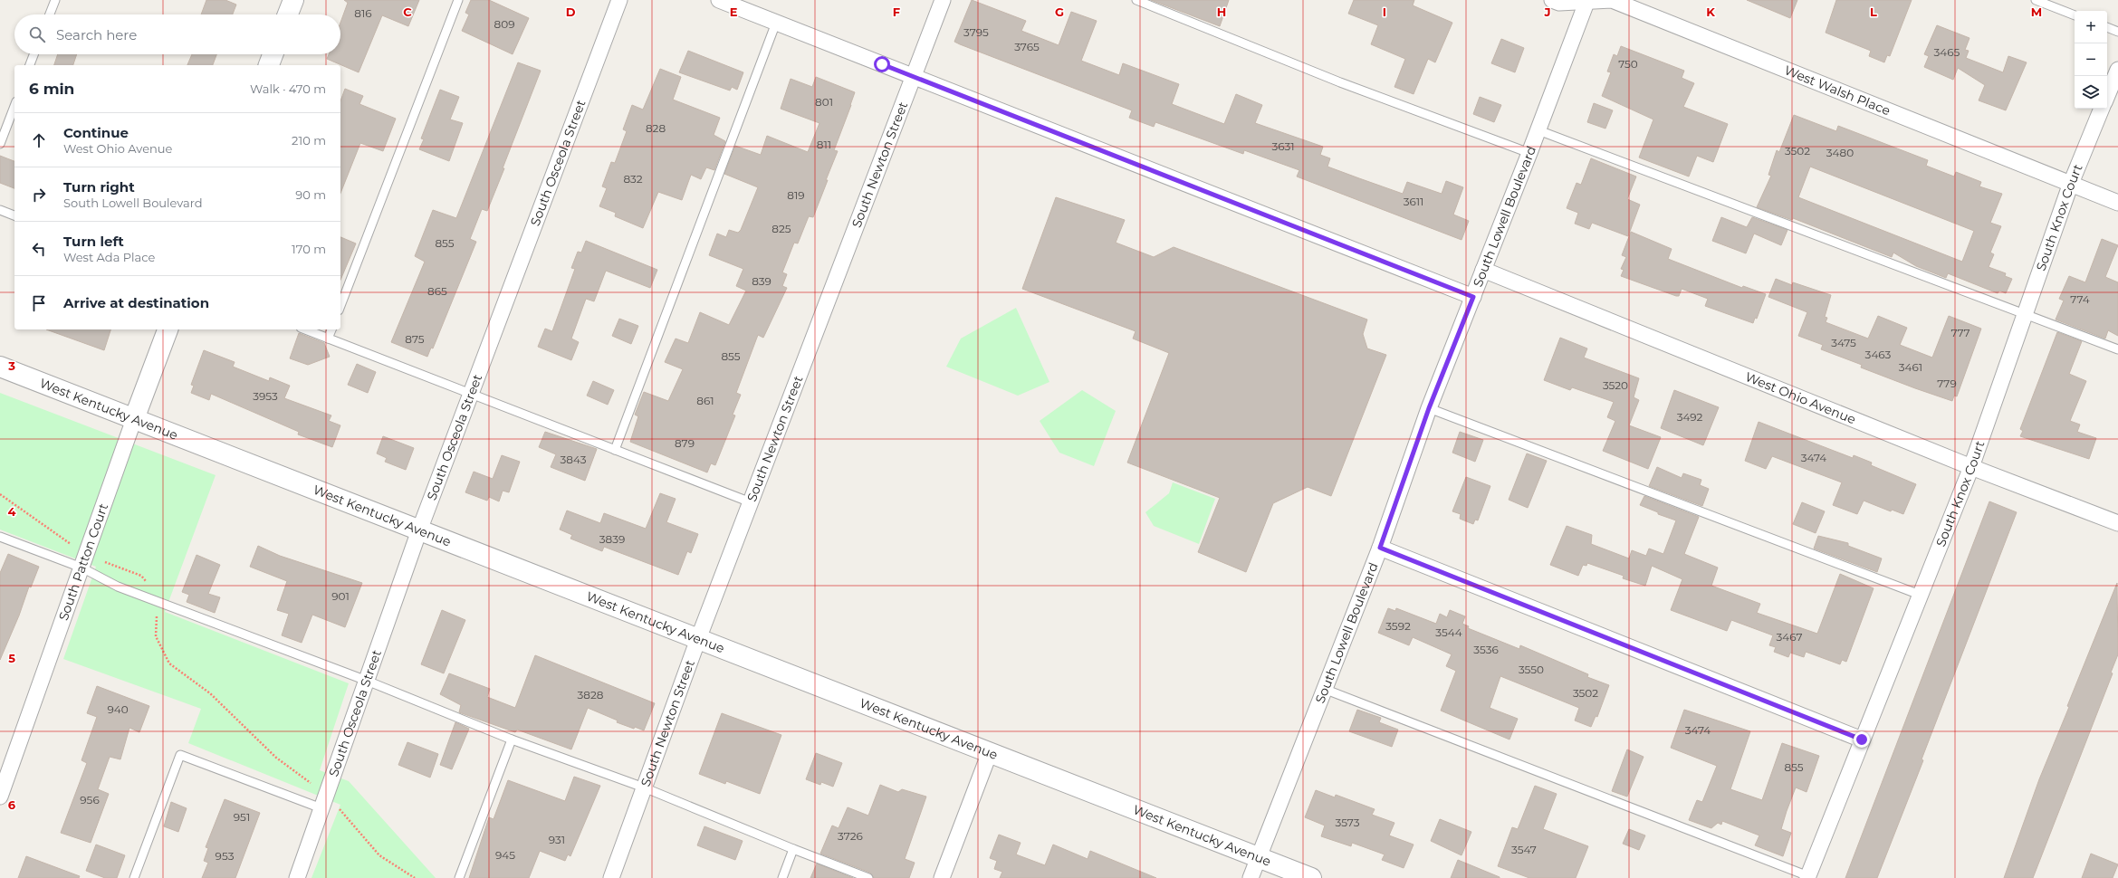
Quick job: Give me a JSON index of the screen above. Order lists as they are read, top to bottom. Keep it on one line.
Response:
{"streets":{"street":["West Walsh Place","South Osceola Street","South Newton Street","South Lowell Boulevard","South Knox Court","West Ohio Avenue","West Kentucky Avenue","South Patton Court"]},"crossings":[["West Walsh Place","South Lowell Boulevard"],["West Walsh Place","South Knox Court"],["South Osceola Street","West Kentucky Avenue"],["South Newton Street","West Kentucky Avenue"],["South Lowell Boulevard","West Ohio Avenue"],["South Lowell Boulevard","West Kentucky Avenue"],["South Knox Court","West Ohio Avenue"],["West Kentucky Avenue","South Patton Court"]],"house_numbers":["816","809","3795","3765","3465","750","801","828","811","3631","3502","3480","832","819","3611","825","855","839","865","774","777","875","3475","3463","855","3461","779","3520","3953","861","3492","879","3474","3843","3839","901","3592","3544","3467","3536","3550","3502","3828","940","3474","855","956","951","3573","3726","931","3547","945","953"],"page":{"map_buttons":["+","−"],"search":"Search here","heading":["6 min","Walk · 470 m"],"list":[["Continue","West Ohio Avenue","210 m"],["Turn right","South Lowell Boulevard","90 m"],["Turn left","West Ada Place","170 m"],"Arrive at destination"]},"grid":{"columns":["C","D","E","F","G","H","I","J","K","L","M"],"rows":["3","4","5","6"]}}
